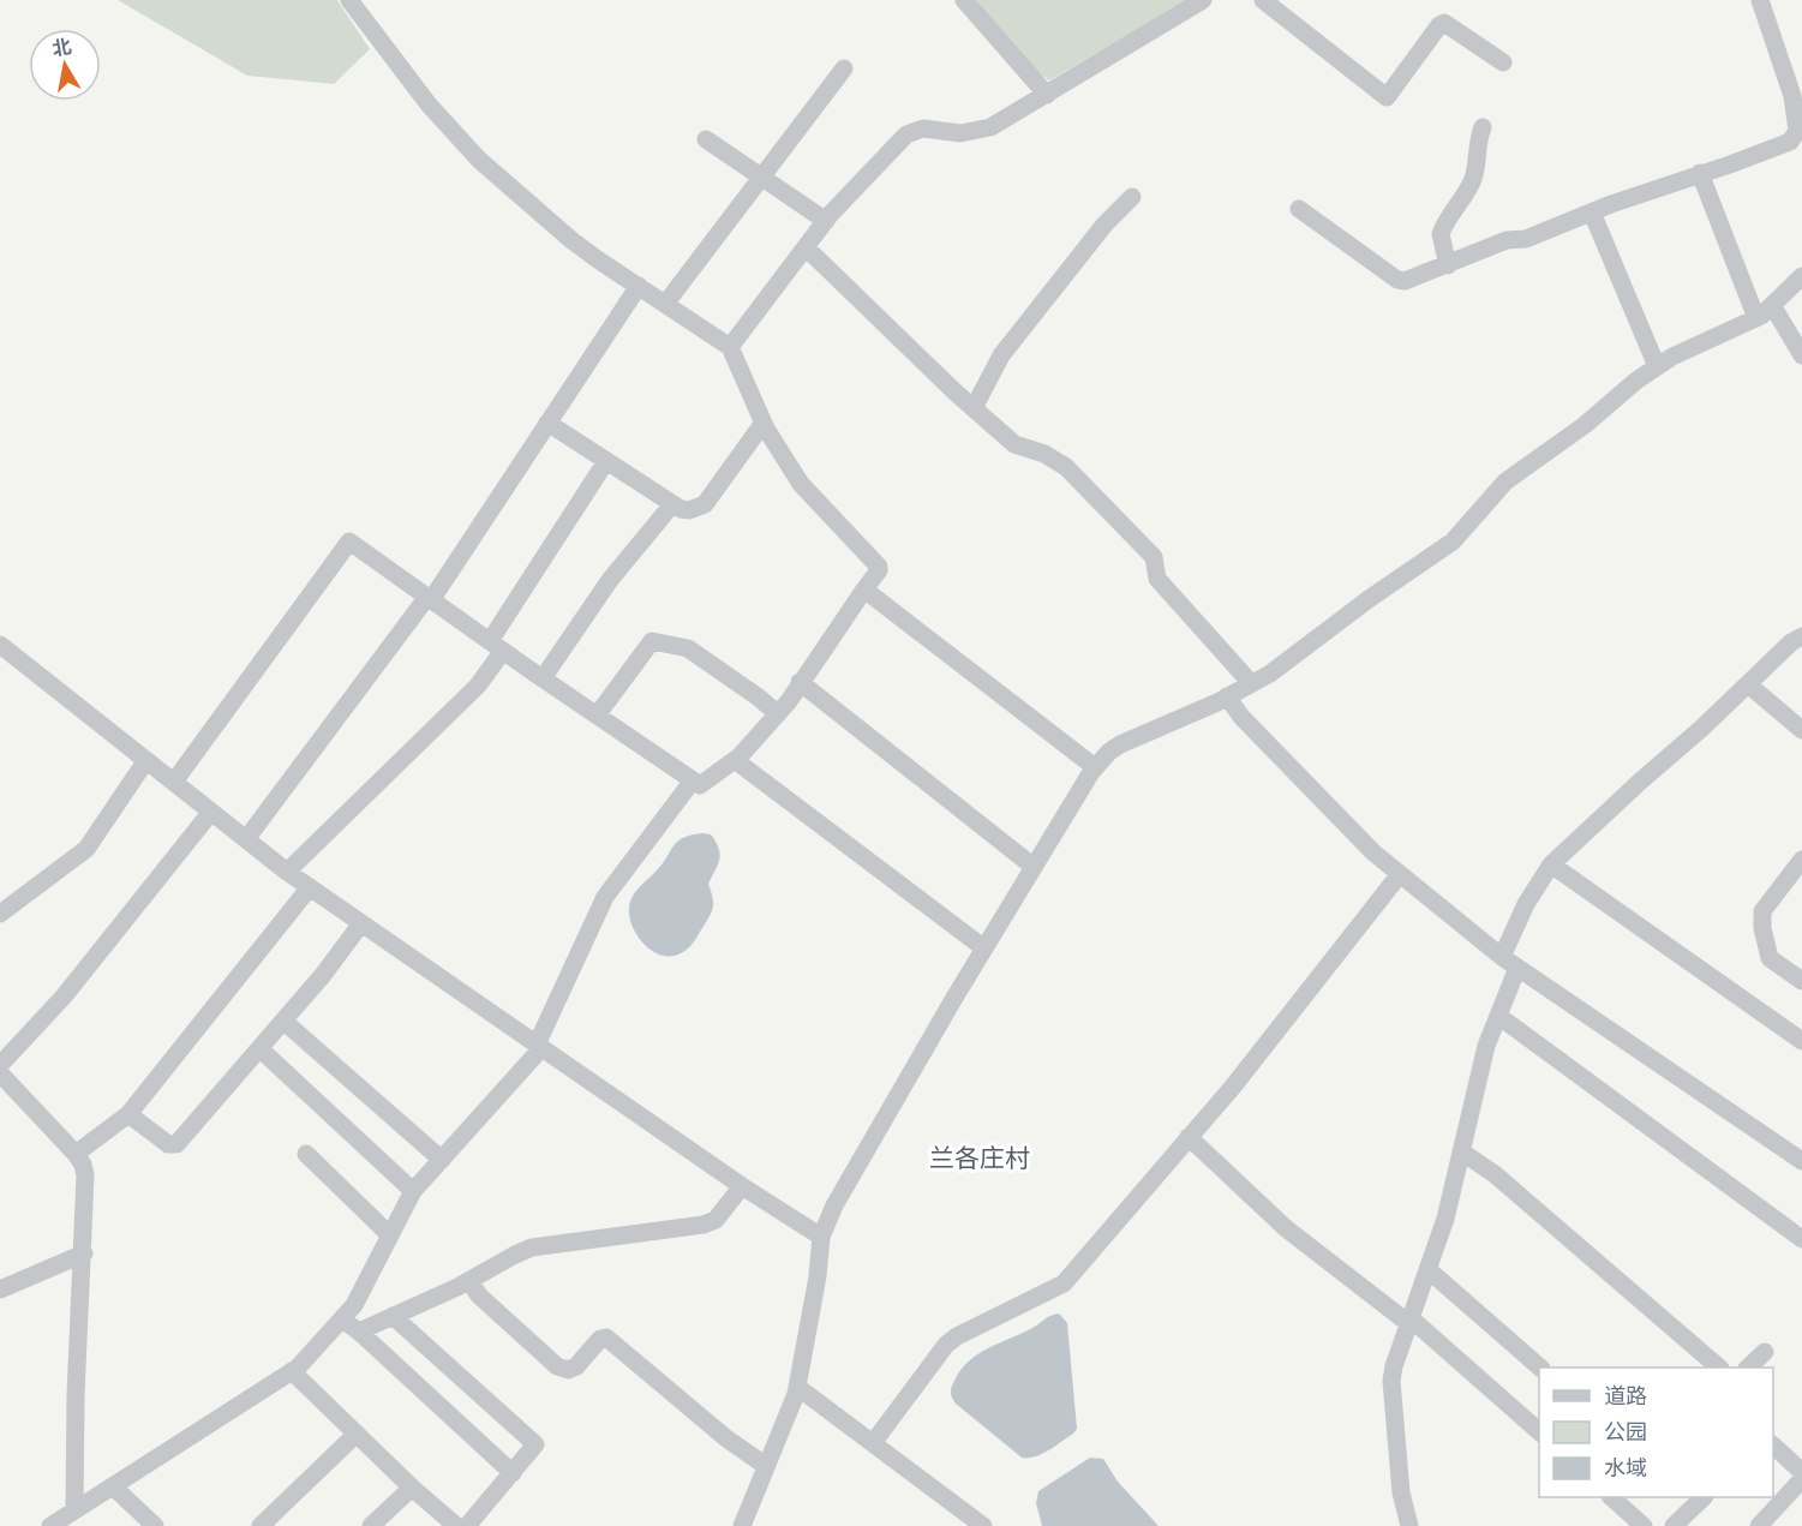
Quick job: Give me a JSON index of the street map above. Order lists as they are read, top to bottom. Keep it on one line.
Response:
{"districts":["兰各庄村"],"legend":["道路","公园","水域"],"north":"top"}
